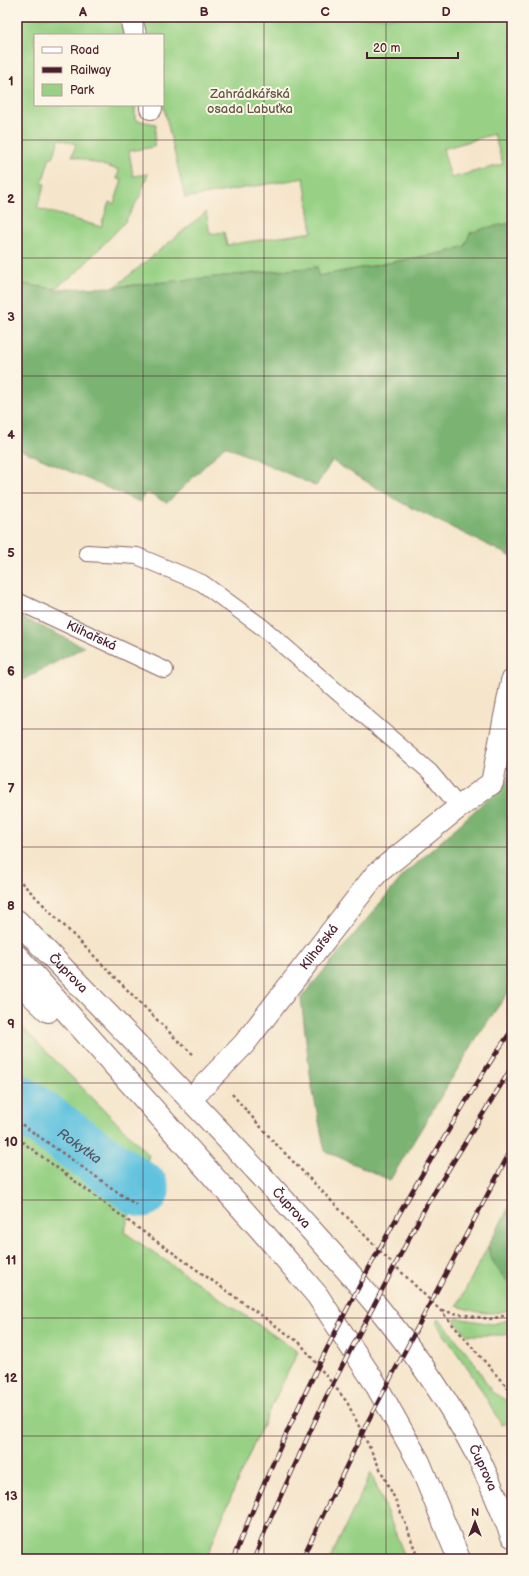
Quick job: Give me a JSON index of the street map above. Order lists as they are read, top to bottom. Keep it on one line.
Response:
{"streets":{"main road":["Klihařská","Čuprova"]},"crossings":[["Klihařská","Čuprova"]],"water":["Rokytka"],"parks":["Zahrádkářská osada Labuťka"],"legend":["Road","Railway","Park"],"scale_bar":"20 m","north":"top","grid":{"columns":["A","B","C","D"],"rows":["1","2","3","4","5","6","7","8","9","10","11","12","13"]}}
